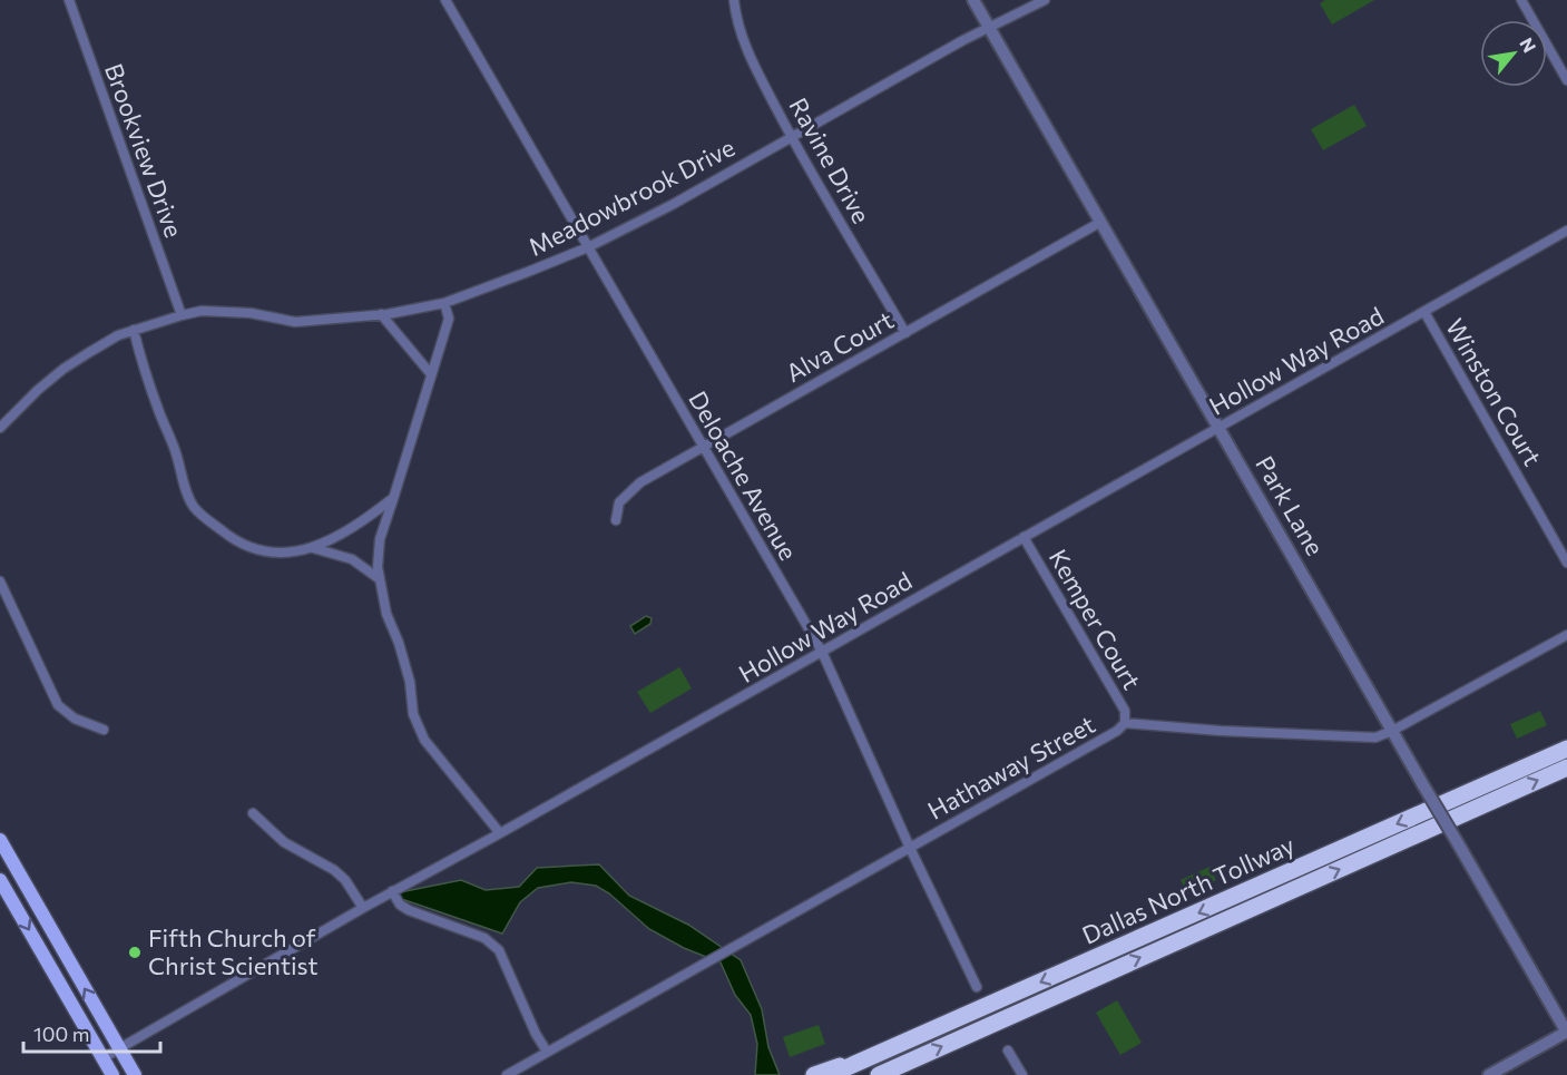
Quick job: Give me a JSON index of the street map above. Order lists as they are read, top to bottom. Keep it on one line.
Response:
{"streets":{"highway":["Dallas North Tollway"],"street":["Brookview Drive","Ravine Drive","Meadowbrook Drive","Alva Court","Hollow Way Road","Winston Court","Deloache Avenue","Park Lane","Kemper Court","Hathaway Street"]},"crossings":[["Brookview Drive","Meadowbrook Drive"],["Ravine Drive","Meadowbrook Drive"],["Ravine Drive","Alva Court"],["Meadowbrook Drive","Deloache Avenue"],["Meadowbrook Drive","Park Lane"],["Alva Court","Deloache Avenue"],["Alva Court","Park Lane"],["Hollow Way Road","Winston Court"],["Hollow Way Road","Deloache Avenue"],["Hollow Way Road","Park Lane"],["Hollow Way Road","Kemper Court"],["Deloache Avenue","Hathaway Street"],["Park Lane","Hathaway Street"],["Kemper Court","Hathaway Street"]],"places":["Fifth Church of Christ Scientist"],"scale_bar":"100 m","north":"top right"}
